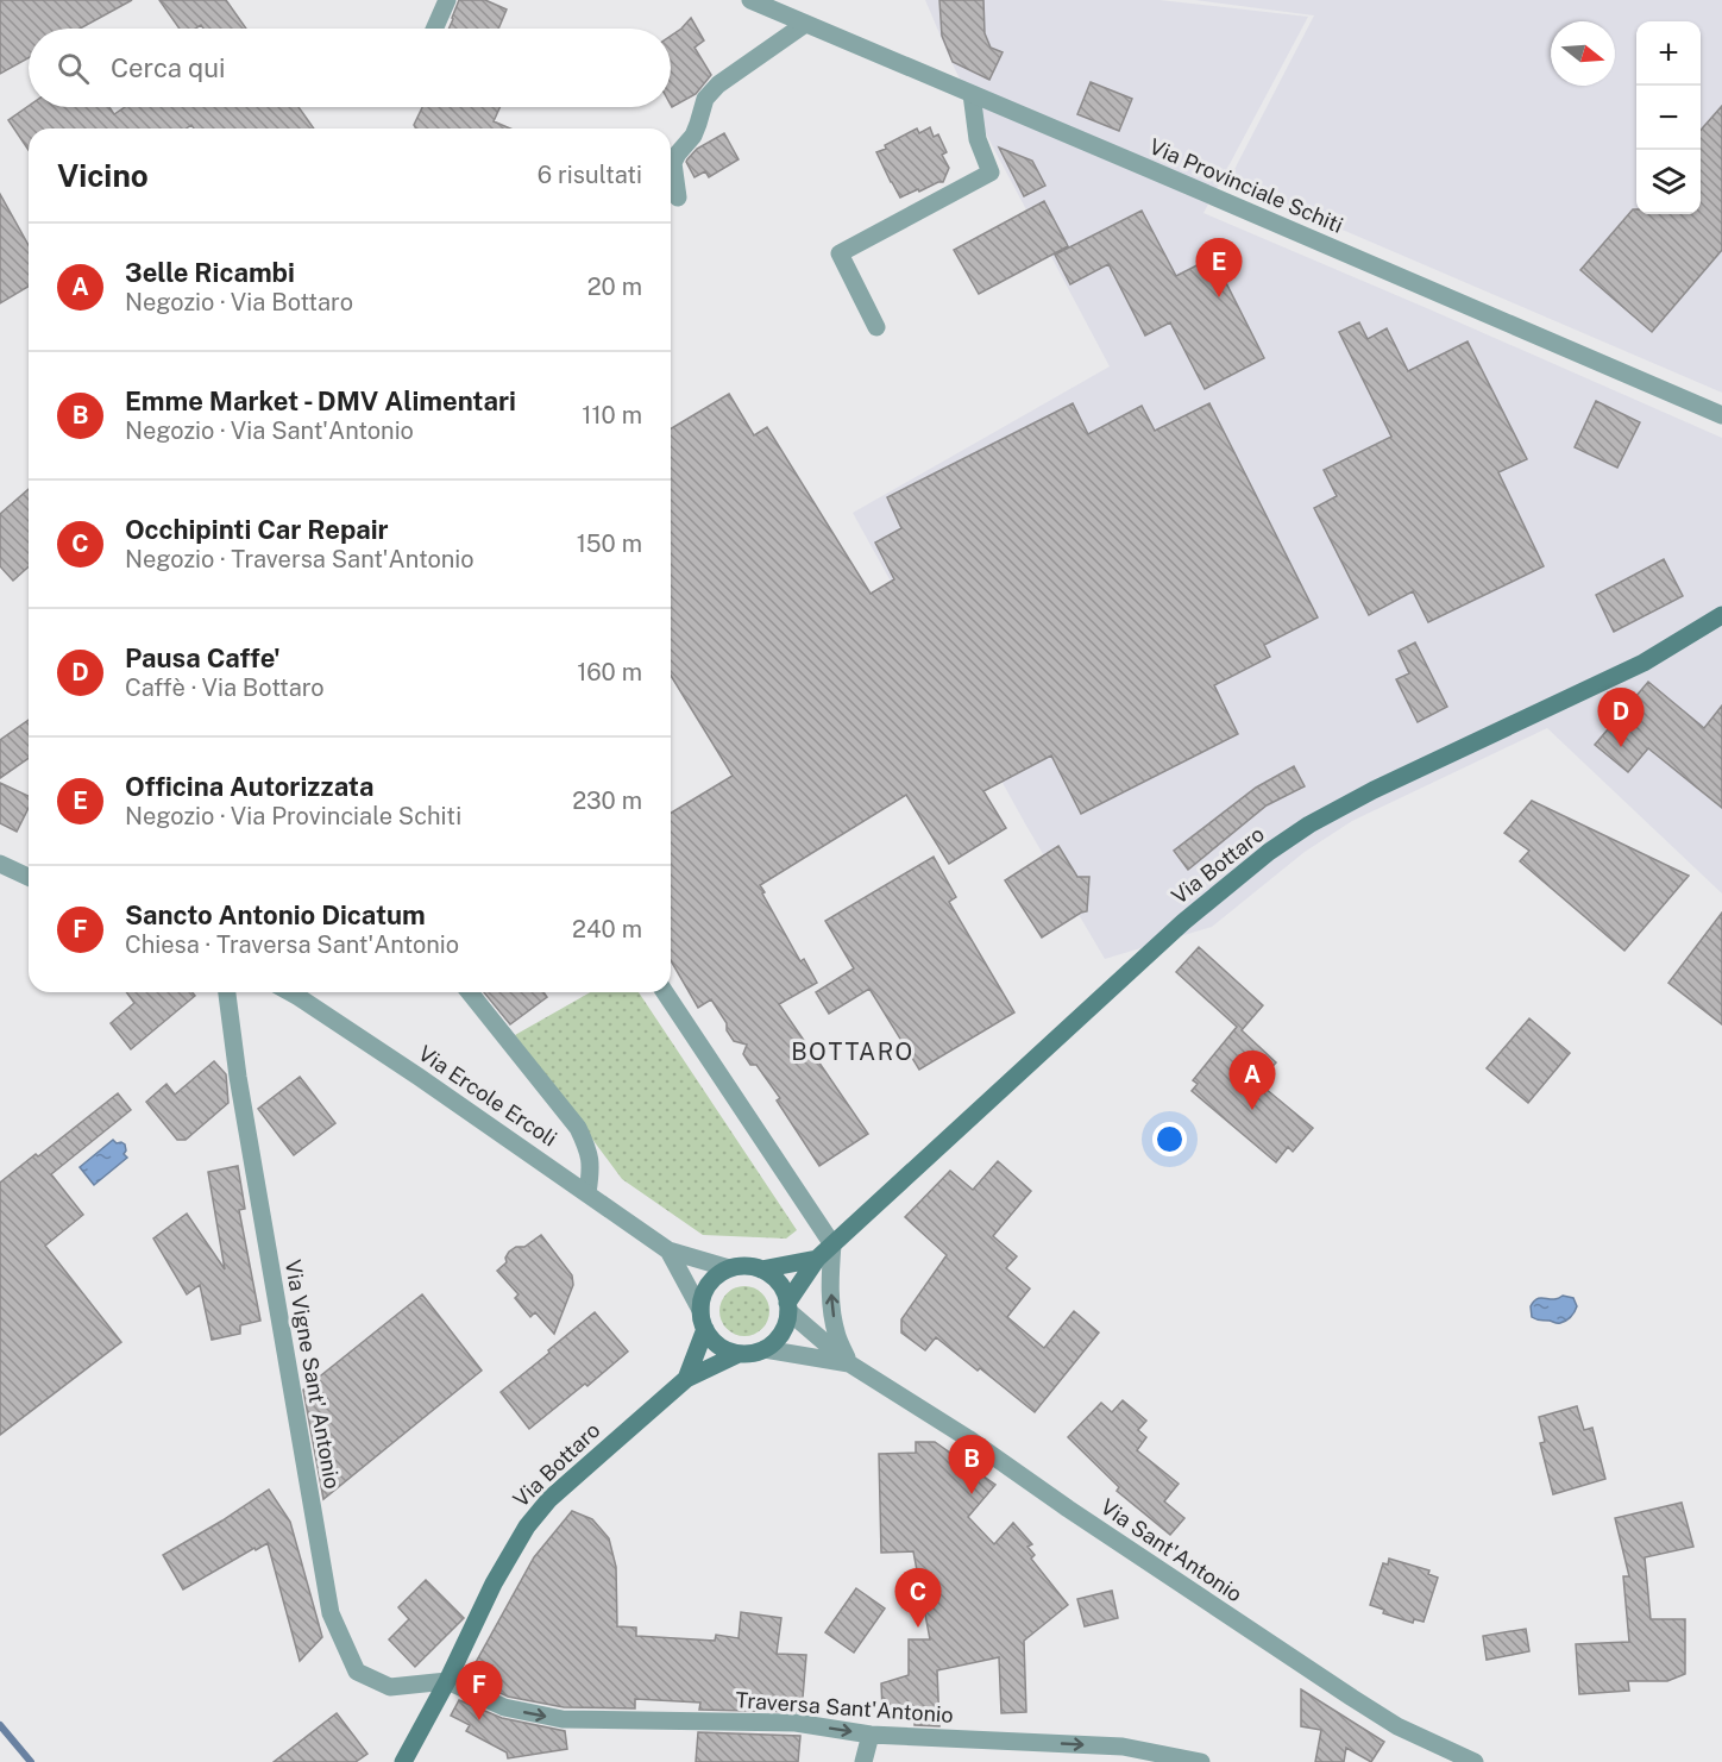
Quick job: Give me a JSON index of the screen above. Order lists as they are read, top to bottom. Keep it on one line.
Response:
{"streets":{"main road":["Via Bottaro"],"street":["Via Provinciale Schiti","Via Ercole Ercoli","Via Vigne Sant' Antonio","Via Sant'Antonio","Traversa Sant'Antonio"]},"crossings":[["Via Bottaro","Via Ercole Ercoli"],["Via Bottaro","Via Vigne Sant' Antonio"],["Via Bottaro","Via Sant'Antonio"],["Via Bottaro","Traversa Sant'Antonio"],["Via Ercole Ercoli","Via Sant'Antonio"],["Via Vigne Sant' Antonio","Traversa Sant'Antonio"]],"one_way":["Traversa Sant'Antonio"],"districts":["BOTTARO"],"north":"right","page":{"map_buttons":["+","−"],"search":"Cerca qui","heading":["Vicino","6 risultati"],"list":[{"mark":"A","name":"3elle Ricambi","note":"Negozio · Via Bottaro","value":"20 m"},{"mark":"B","name":"Emme Market - DMV Alimentari","note":"Negozio · Via Sant'Antonio","value":"110 m"},{"mark":"C","name":"Occhipinti Car Repair","note":"Negozio · Traversa Sant'Antonio","value":"150 m"},{"mark":"D","name":"Pausa Caffe'","note":"Caffè · Via Bottaro","value":"160 m"},{"mark":"E","name":"Officina Autorizzata","note":"Negozio · Via Provinciale Schiti","value":"230 m"},{"mark":"F","name":"Sancto Antonio Dicatum","note":"Chiesa · Traversa Sant'Antonio","value":"240 m"}],"pins":["E","D","A","B","C","F"]}}
